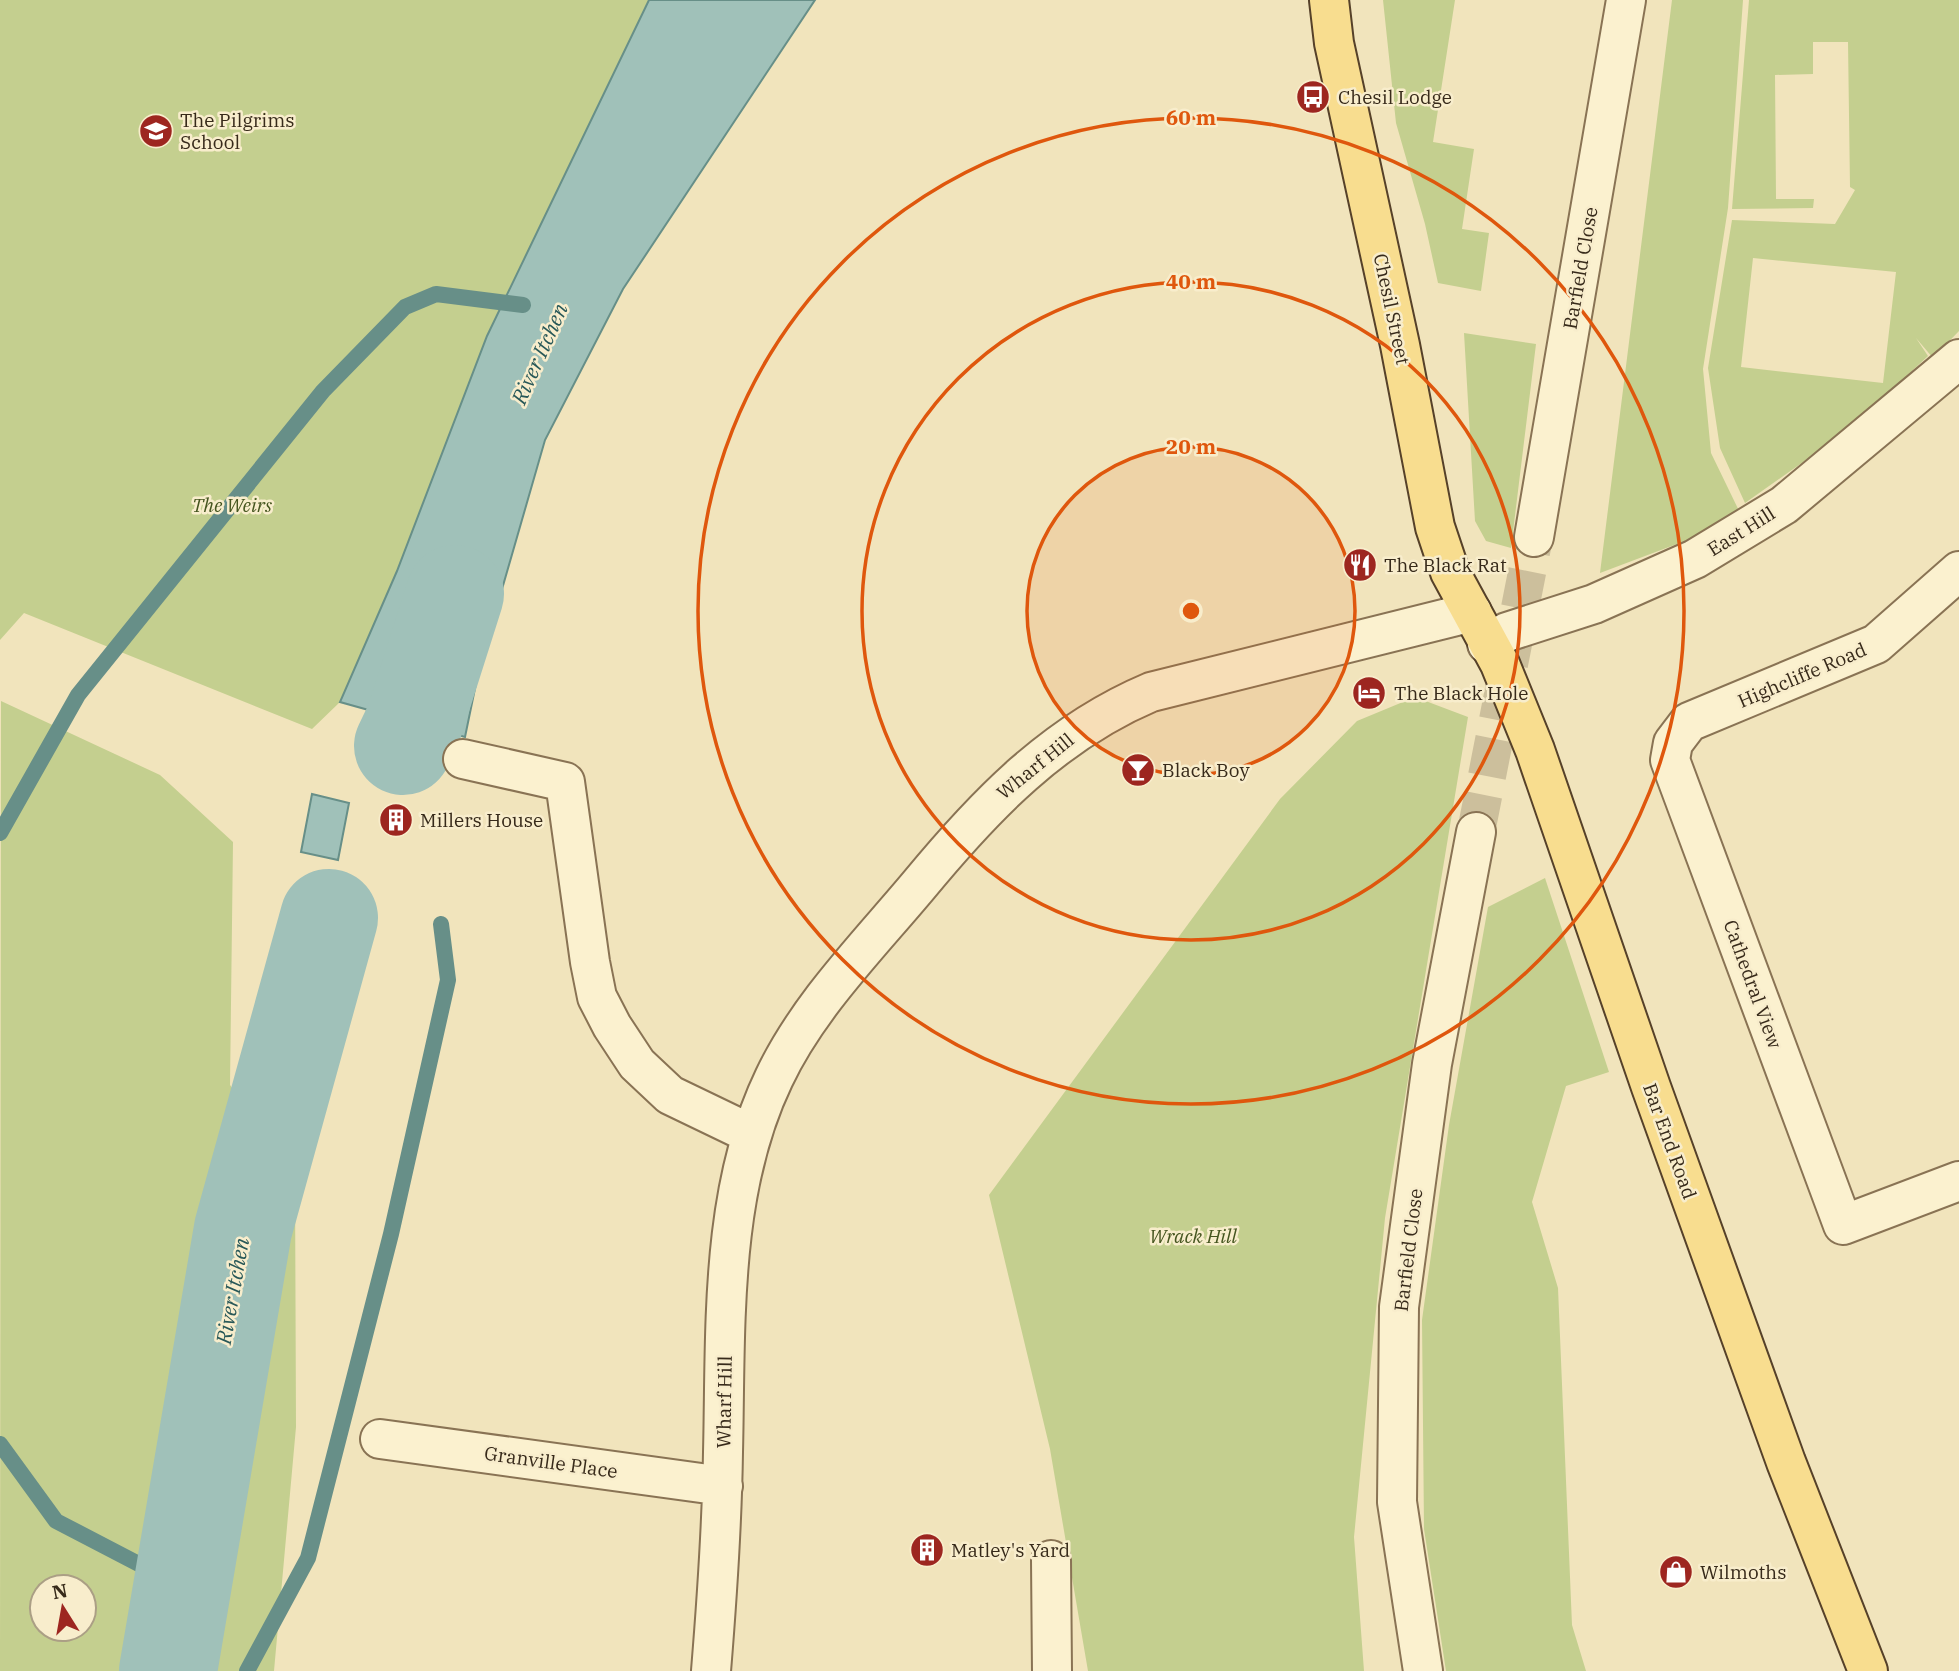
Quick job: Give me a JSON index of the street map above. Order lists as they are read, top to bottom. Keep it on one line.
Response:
{"streets":{"main road":["Chesil Street","Bar End Road"],"street":["Barfield Close","East Hill","Highcliffe Road","Wharf Hill","Cathedral View","Granville Place"]},"crossings":[["Chesil Street","East Hill"],["Chesil Street","Wharf Hill"],["Chesil Street","Bar End Road"],["East Hill","Wharf Hill"],["East Hill","Bar End Road"],["Highcliffe Road","Cathedral View"],["Wharf Hill","Bar End Road"],["Wharf Hill","Granville Place"]],"water":["River Itchen"],"parks":["The Weirs","Wrack Hill"],"places":{"bus stop":["Chesil Lodge"],"school or university":["The Pilgrims School"],"restaurant":["The Black Rat"],"hotel":["The Black Hole"],"bar":["Black Boy"],"building":["Millers House","Matley's Yard"],"shop":["Wilmoths"]},"north":"top","rings":["60 m","40 m","20 m"]}
